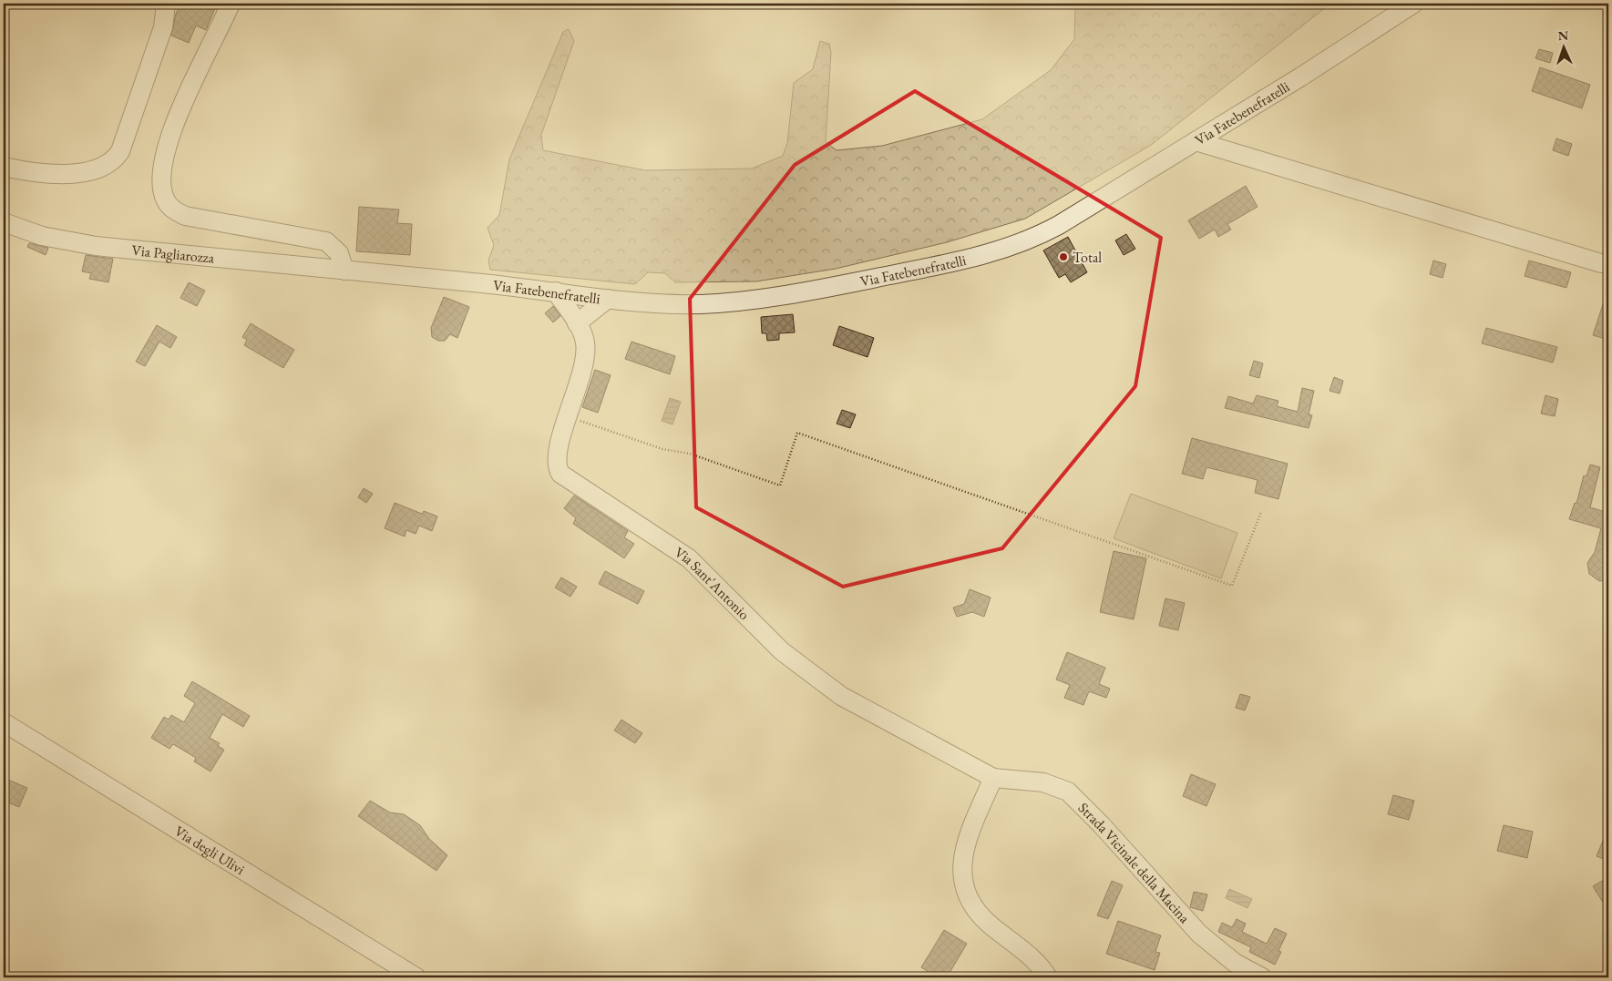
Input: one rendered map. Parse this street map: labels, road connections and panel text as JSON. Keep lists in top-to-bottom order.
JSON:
{
  "streets": {
    "street": [
      "Via Fatebenefratelli",
      "Via Pagliarozza",
      "Via Sant'Antonio",
      "Via degli Ulivi",
      "Strada Vicinale della Macina"
    ]
  },
  "crossings": [
    ["Via Fatebenefratelli", "Via Pagliarozza"],
    ["Via Fatebenefratelli", "Via Sant'Antonio"],
    ["Via Sant'Antonio", "Strada Vicinale della Macina"]
  ],
  "places": ["Total"],
  "north": "top"
}
